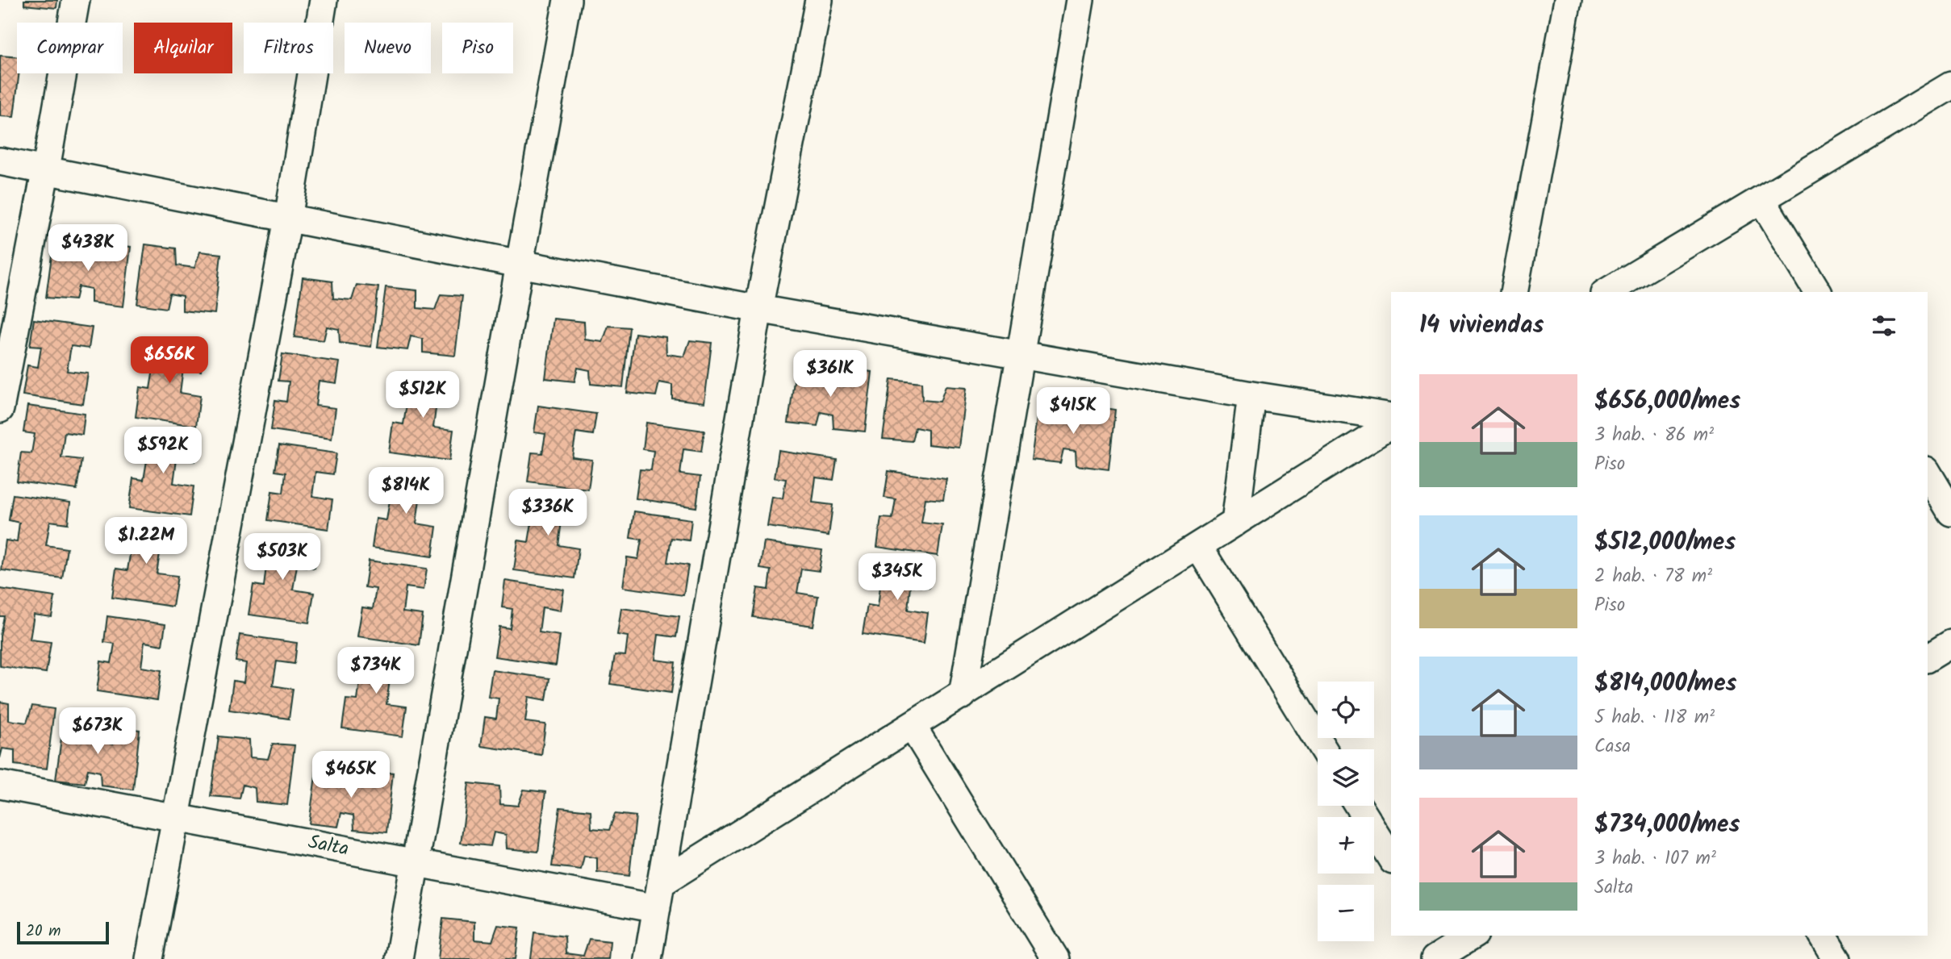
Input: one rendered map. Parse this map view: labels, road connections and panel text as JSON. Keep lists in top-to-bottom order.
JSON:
{
  "streets": {
    "street": ["Salta"]
  },
  "scale_bar": "20 m",
  "page": {
    "chip": [
      "Comprar",
      "Alquilar",
      "Filtros",
      "Nuevo",
      "Piso"
    ],
    "price": [
      "$438K",
      "$656K",
      "$361K",
      "$512K",
      "$415K",
      "$592K",
      "$814K",
      "$336K",
      "$1.22M",
      "$503K",
      "$345K",
      "$734K",
      "$673K",
      "$465K"
    ],
    "heading": "14 viviendas",
    "list": [
      {
        "name": "$656,000/mes",
        "note": "3 hab. · 86 m² · Piso"
      },
      {
        "name": "$512,000/mes",
        "note": "2 hab. · 78 m² · Piso"
      },
      {
        "name": "$814,000/mes",
        "note": "5 hab. · 118 m² · Casa"
      },
      {
        "name": "$734,000/mes",
        "note": "3 hab. · 107 m² · Salta"
      }
    ],
    "map_buttons": ["+", "−"],
    "scale": "20 m"
  }
}
